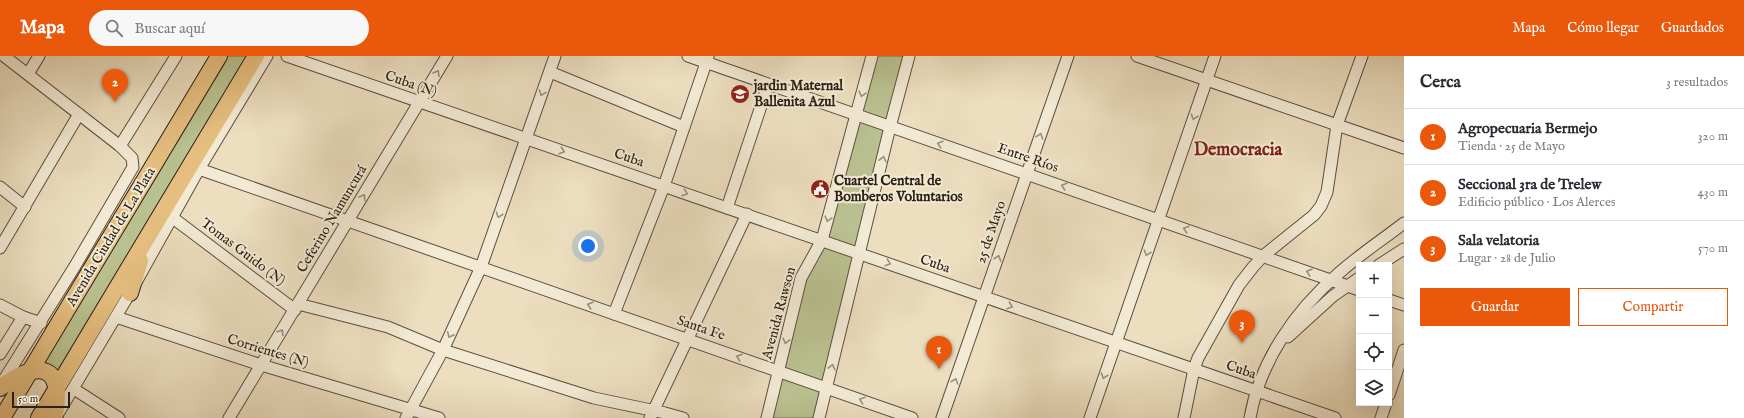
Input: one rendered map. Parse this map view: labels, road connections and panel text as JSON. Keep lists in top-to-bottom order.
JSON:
{
  "streets": {
    "highway": ["Avenida Ciudad de La Plata"],
    "street": [
      "Cuba (N)",
      "Cuba",
      "Entre Ríos",
      "Ceferino Namuncurá",
      "25 de Mayo",
      "Tomas Guido (N)",
      "Avenida Rawson",
      "Santa Fe",
      "Corrientes (N)"
    ]
  },
  "crossings": [
    ["Cuba (N)", "Cuba"],
    ["Cuba (N)", "Ceferino Namuncurá"],
    ["Cuba", "25 de Mayo"],
    ["Cuba", "Avenida Rawson"],
    ["Entre Ríos", "25 de Mayo"],
    ["Entre Ríos", "Avenida Rawson"],
    ["Ceferino Namuncurá", "Tomas Guido (N)"],
    ["Ceferino Namuncurá", "Santa Fe"],
    ["Ceferino Namuncurá", "Corrientes (N)"],
    ["Avenida Rawson", "Santa Fe"]
  ],
  "one_way": [
    "Cuba",
    "Entre Ríos",
    "Ceferino Namuncurá",
    "25 de Mayo",
    "Santa Fe"
  ],
  "districts": ["Democracia"],
  "places": {
    "school or university": ["jardin Maternal Ballenita Azul"],
    "public building": ["Cuartel Central de Bomberos Voluntarios"]
  },
  "scale_bar": "50 m",
  "page": {
    "header": "Mapa",
    "search": "Buscar aquí",
    "nav": ["Mapa", "Cómo llegar", "Guardados"],
    "heading": ["Cerca", "3 resultados"],
    "pins": ["2", "3", "1"],
    "list": [
      {
        "mark": "1",
        "name": "Agropecuaria Bermejo",
        "note": "Tienda · 25 de Mayo",
        "value": "320 m"
      },
      {
        "mark": "2",
        "name": "Seccional 3ra de Trelew",
        "note": "Edificio público · Los Alerces",
        "value": "430 m"
      },
      {
        "mark": "3",
        "name": "Sala velatoria",
        "note": "Lugar · 28 de Julio",
        "value": "570 m"
      }
    ],
    "map_buttons": ["+", "−"],
    "buttons": ["Guardar", "Compartir"],
    "scale": "50 m"
  }
}
